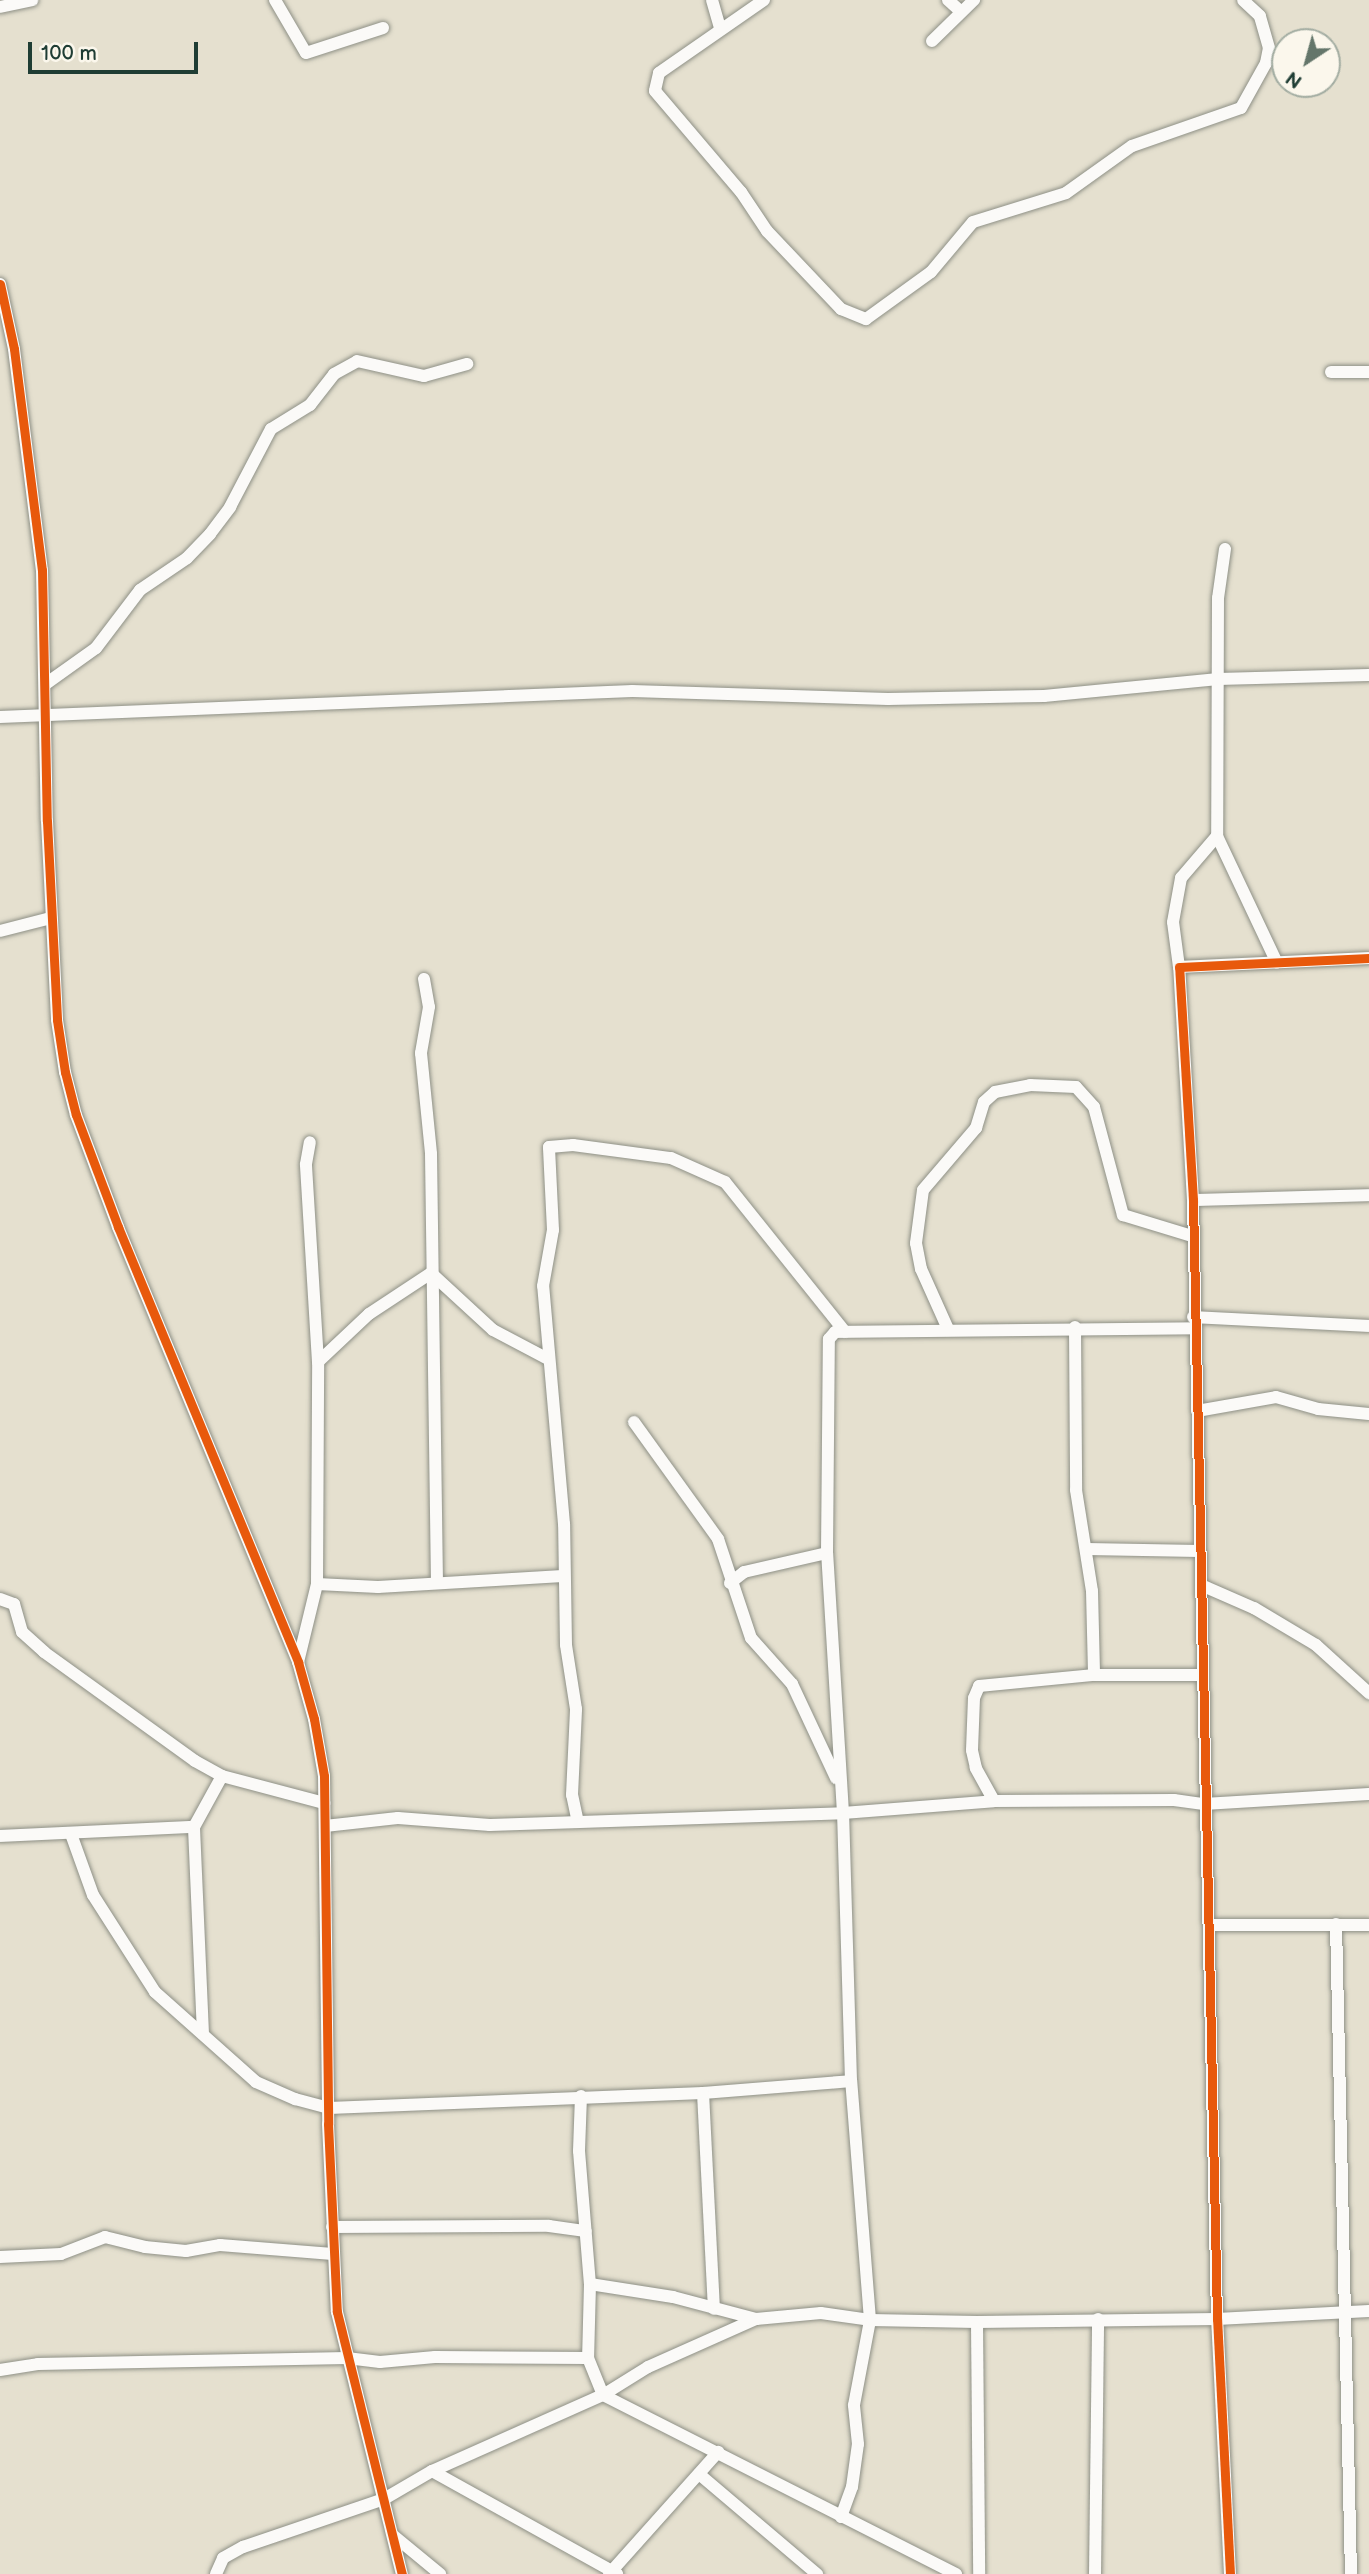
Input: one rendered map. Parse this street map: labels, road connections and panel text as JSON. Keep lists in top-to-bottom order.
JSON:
{
  "scale_bar": "100 m",
  "north": "bottom left"
}
